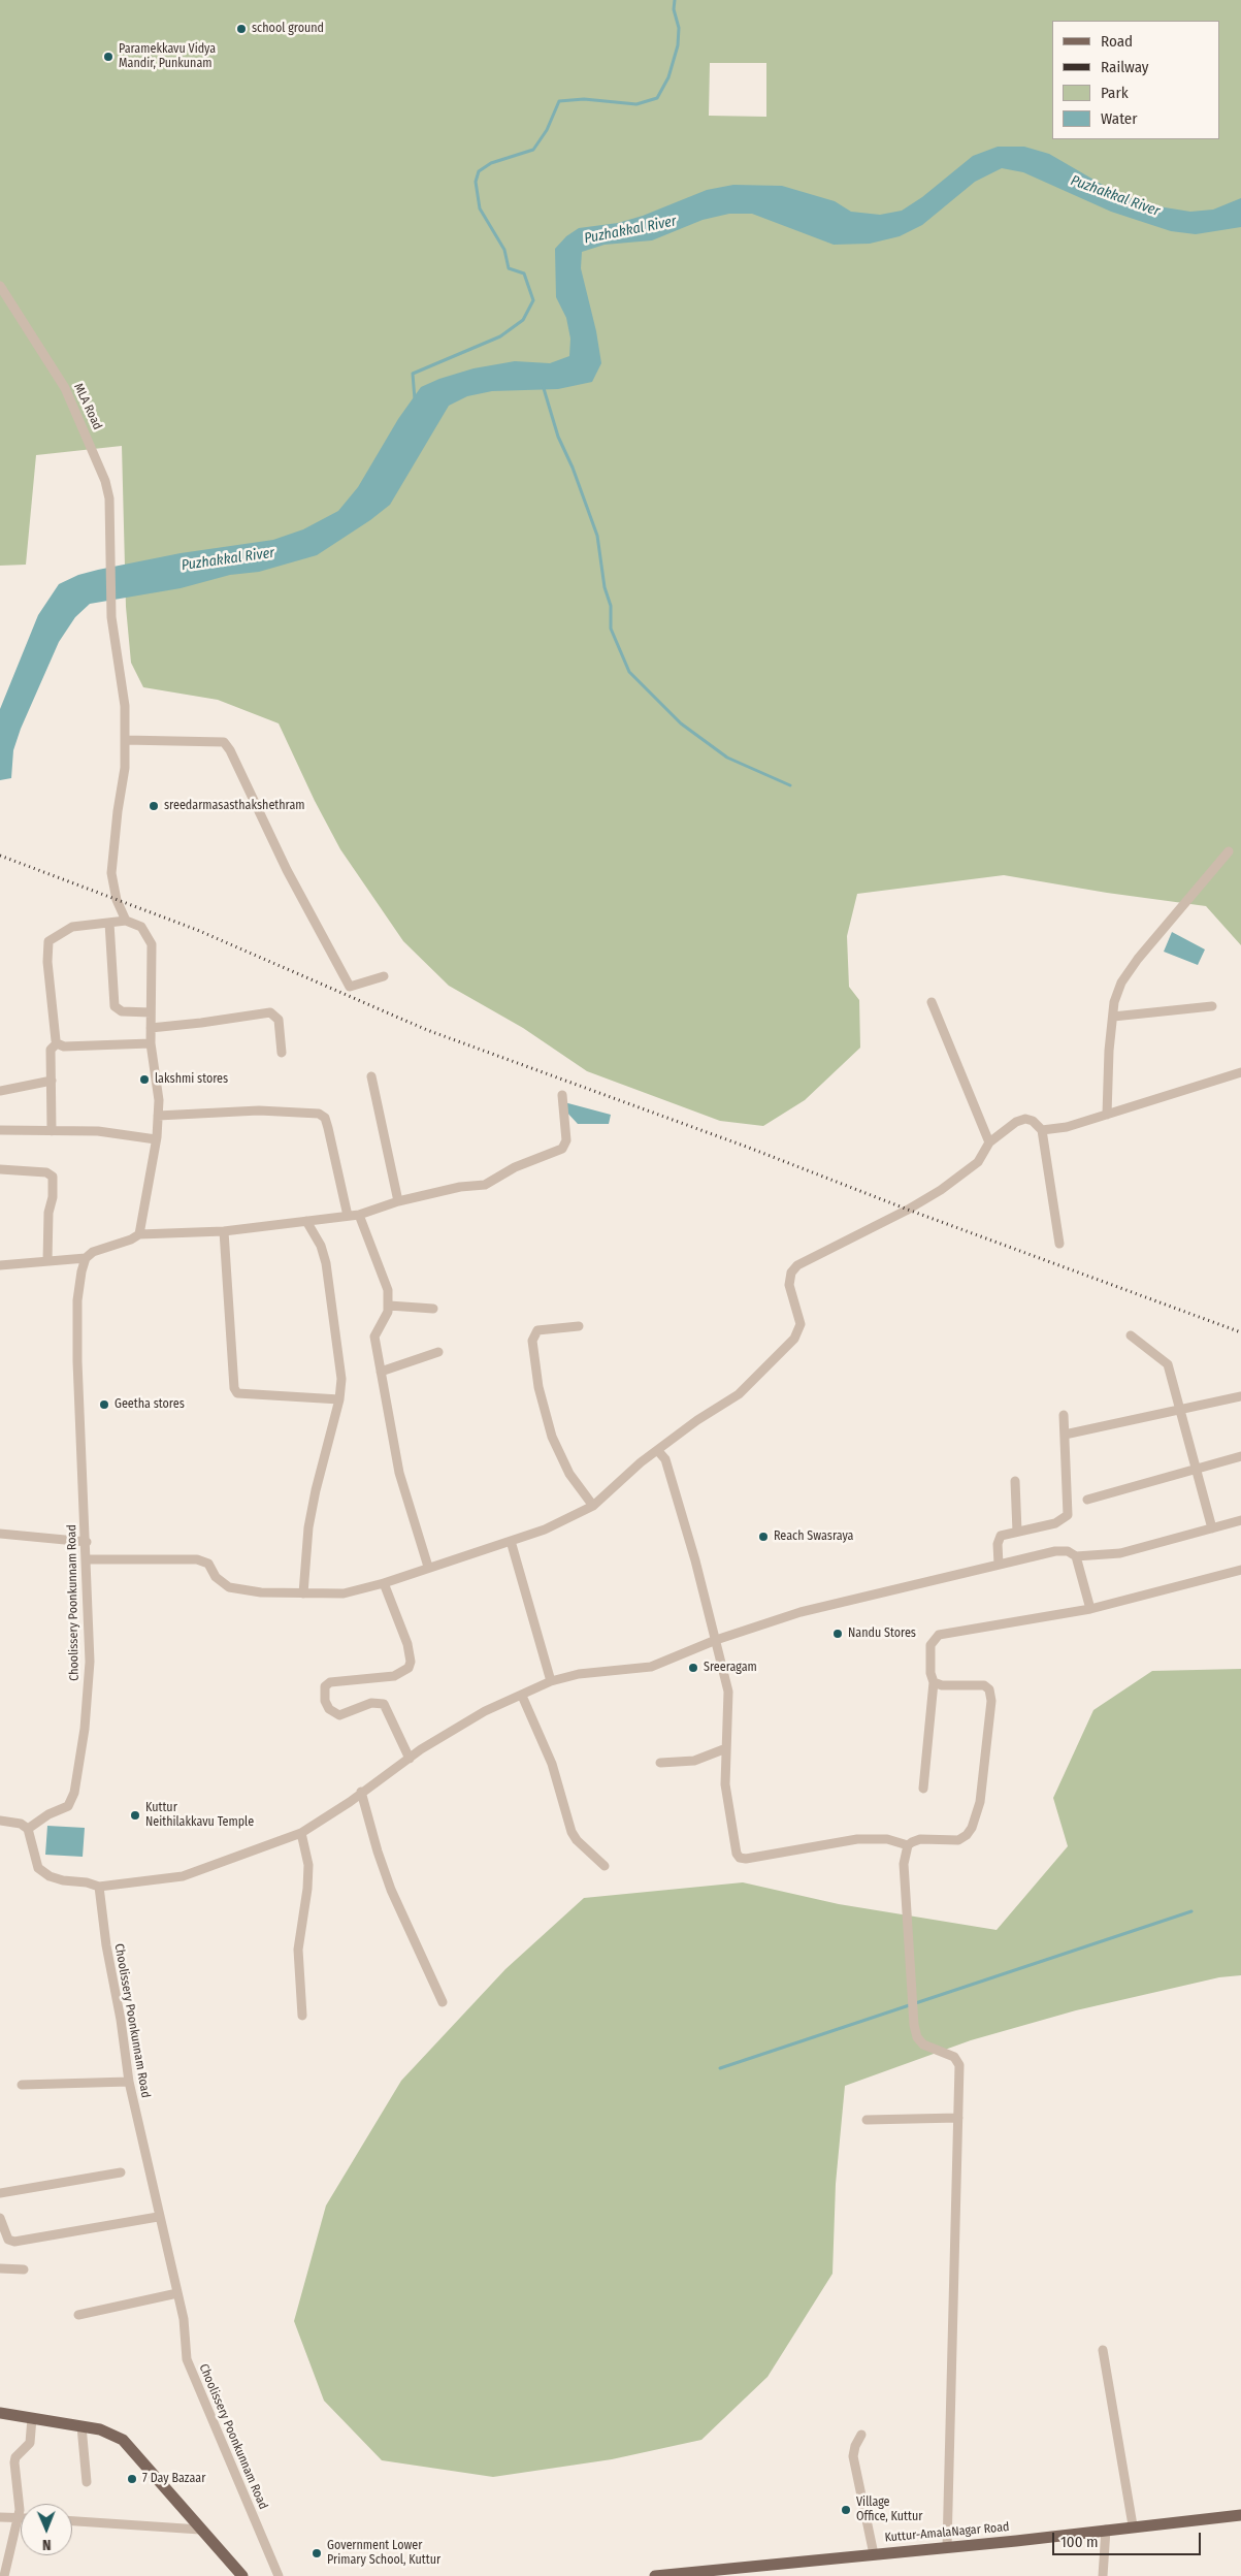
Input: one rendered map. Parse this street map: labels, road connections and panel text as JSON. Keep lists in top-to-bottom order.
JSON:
{
  "streets": {
    "main road": ["Kuttur-AmalaNagar Road"],
    "street": ["MLA Road", "Choolissery Poonkunnam Road"]
  },
  "water": ["Puzhakkal River"],
  "places": [
    "school ground",
    "Paramekkavu Vidya Mandir, Punkunam",
    "sreedarmasasthakshethram",
    "lakshmi stores",
    "Geetha stores",
    "Reach Swasraya",
    "Nandu Stores",
    "Sreeragam",
    "Kuttur Neithilakkavu Temple",
    "7 Day Bazaar",
    "Village Office, Kuttur",
    "Government Lower Primary School, Kuttur"
  ],
  "legend": [
    "Road",
    "Railway",
    "Park",
    "Water"
  ],
  "scale_bar": "100 m",
  "north": "bottom"
}
